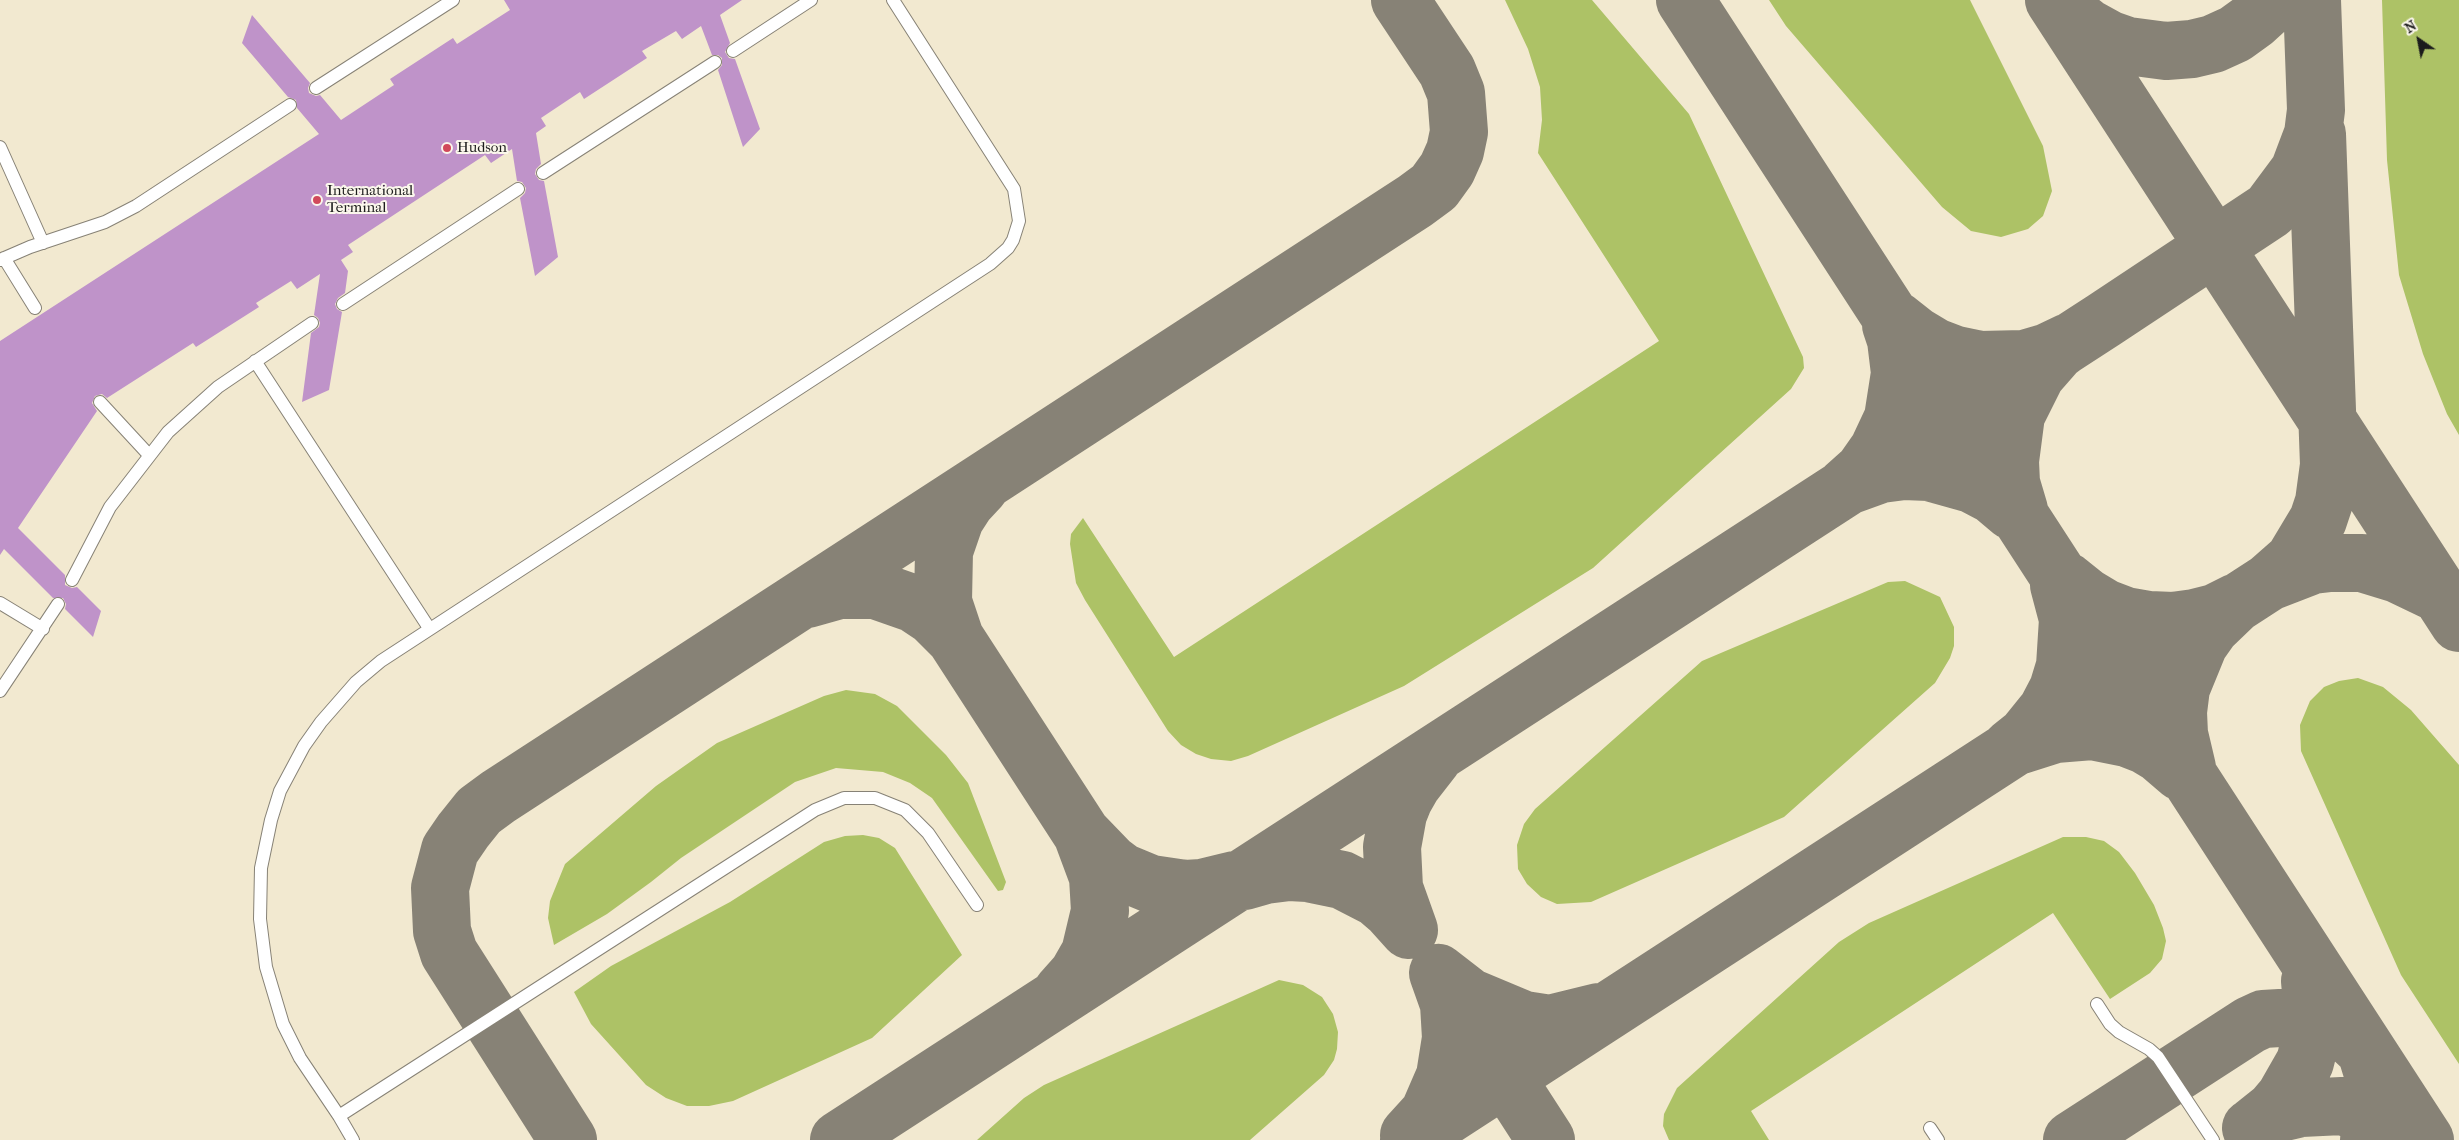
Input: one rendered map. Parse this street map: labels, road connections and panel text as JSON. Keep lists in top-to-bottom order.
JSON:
{
  "places": ["Hudson", "International Terminal"],
  "north": "top left"
}
